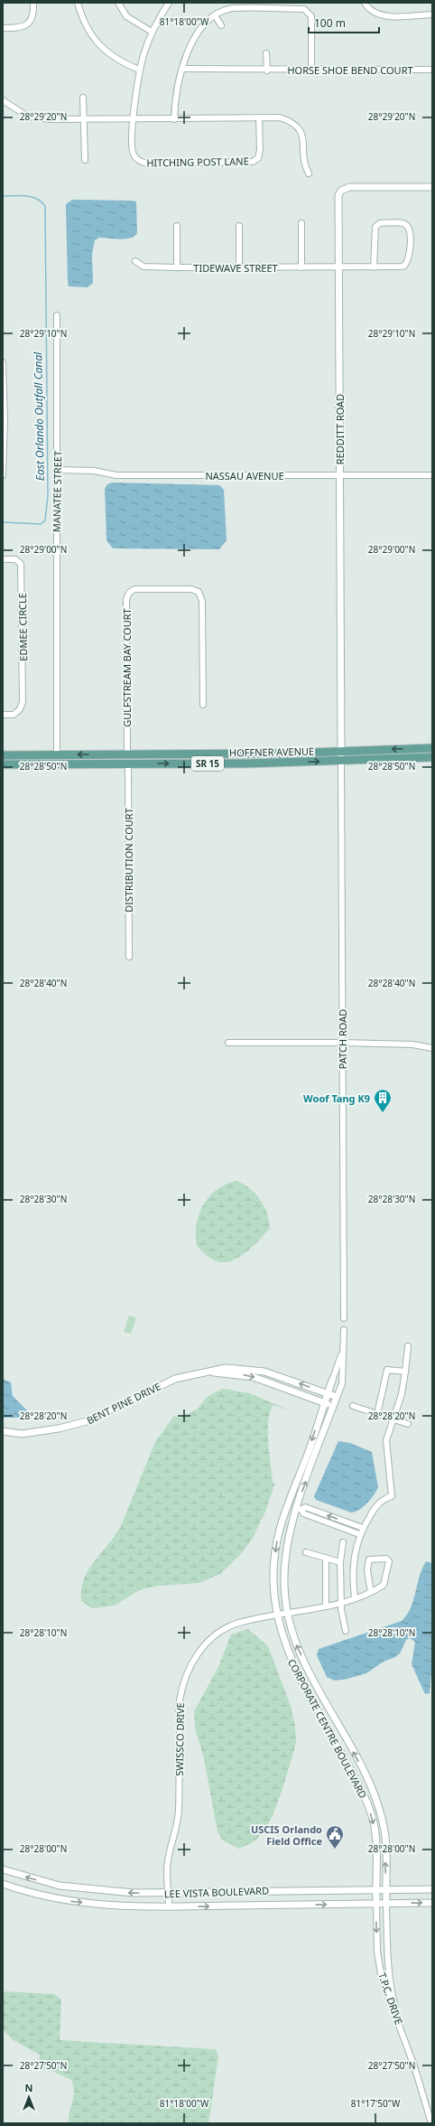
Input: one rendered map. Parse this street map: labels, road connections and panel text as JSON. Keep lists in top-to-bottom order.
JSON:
{
  "streets": {
    "main road": ["HOFFNER AVENUE", "SR 15"],
    "street": [
      "HORSE SHOE BEND COURT",
      "HITCHING POST LANE",
      "TIDEWAVE STREET",
      "REDDITT ROAD",
      "NASSAU AVENUE",
      "MANATEE STREET",
      "EDMEE CIRCLE",
      "GULFSTREAM BAY COURT",
      "DISTRIBUTION COURT",
      "PATCH ROAD",
      "BENT PINE DRIVE",
      "CORPORATE CENTRE BOULEVARD",
      "SWISSCO DRIVE",
      "LEE VISTA BOULEVARD",
      "T.P.C. DRIVE"
    ]
  },
  "crossings": [
    ["TIDEWAVE STREET", "REDDITT ROAD"],
    ["REDDITT ROAD", "NASSAU AVENUE"],
    ["REDDITT ROAD", "HOFFNER AVENUE"],
    ["REDDITT ROAD", "PATCH ROAD"],
    ["NASSAU AVENUE", "MANATEE STREET"],
    ["MANATEE STREET", "HOFFNER AVENUE"],
    ["GULFSTREAM BAY COURT", "HOFFNER AVENUE"],
    ["HOFFNER AVENUE", "DISTRIBUTION COURT"],
    ["HOFFNER AVENUE", "PATCH ROAD"],
    ["BENT PINE DRIVE", "CORPORATE CENTRE BOULEVARD"],
    ["CORPORATE CENTRE BOULEVARD", "SWISSCO DRIVE"],
    ["CORPORATE CENTRE BOULEVARD", "LEE VISTA BOULEVARD"],
    ["CORPORATE CENTRE BOULEVARD", "T.P.C. DRIVE"],
    ["SWISSCO DRIVE", "LEE VISTA BOULEVARD"],
    ["LEE VISTA BOULEVARD", "T.P.C. DRIVE"]
  ],
  "water": ["East Orlando Outfall Canal"],
  "places": {
    "building": ["Woof Tang K9"],
    "public building": ["USCIS Orlando Field Office"]
  },
  "scale_bar": "100 m",
  "north": "top",
  "coordinates": [
    "81°18'00\"W",
    "28°29'20\"N",
    "28°29'10\"N",
    "28°29'00\"N",
    "28°28'50\"N",
    "28°28'40\"N",
    "28°28'30\"N",
    "28°28'20\"N",
    "28°28'10\"N",
    "28°28'00\"N",
    "28°27'50\"N",
    "81°17'50\"W"
  ]
}
